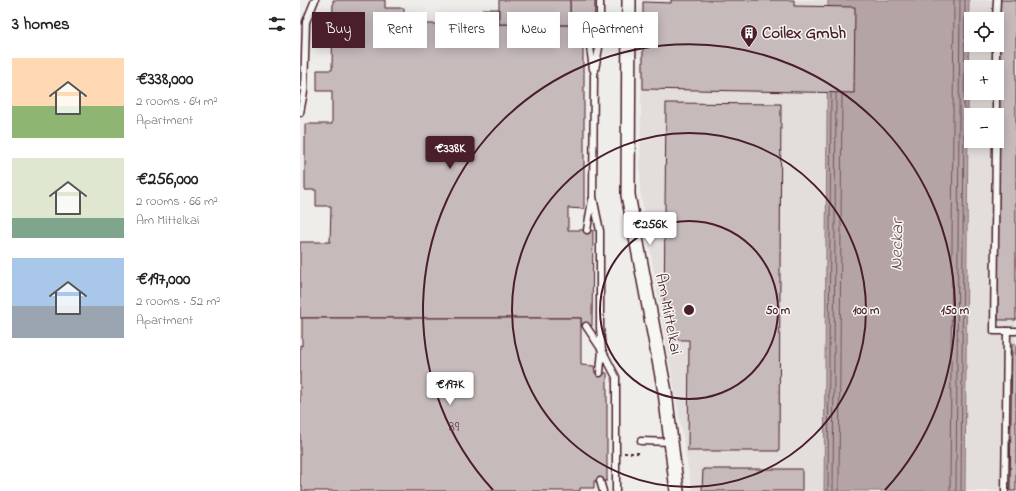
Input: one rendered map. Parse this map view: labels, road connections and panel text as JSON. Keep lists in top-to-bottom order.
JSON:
{
  "streets": {
    "street": ["Am Mittelkai"]
  },
  "water": ["Neckar"],
  "places": {
    "building": ["Coilex Gmbh"]
  },
  "house_numbers": ["39"],
  "page": {
    "heading": "3 homes",
    "map_buttons": ["+", "−"],
    "chip": [
      "Buy",
      "Rent",
      "Filters",
      "New",
      "Apartment"
    ],
    "list": [
      {
        "name": "€338,000",
        "note": "2 rooms · 64 m² · Apartment"
      },
      {
        "name": "€256,000",
        "note": "2 rooms · 66 m² · Am Mittelkai"
      },
      {
        "name": "€197,000",
        "note": "2 rooms · 52 m² · Apartment"
      }
    ],
    "price": ["€338K", "€256K", "€197K"]
  },
  "rings": ["50 m", "100 m", "150 m"]
}
